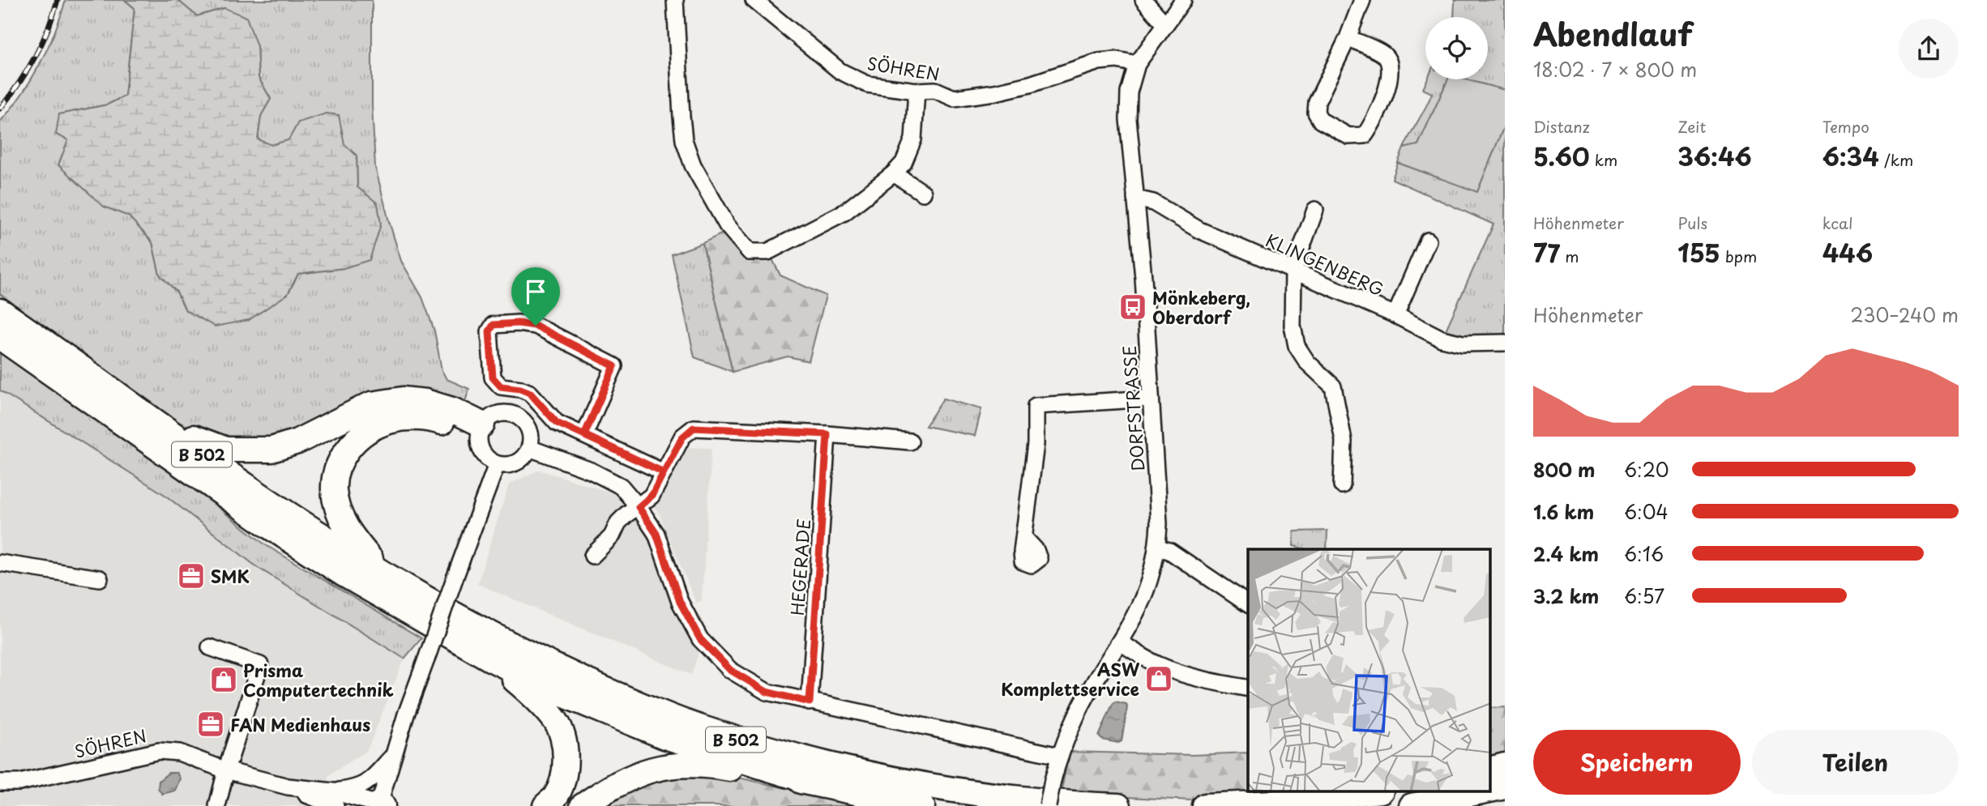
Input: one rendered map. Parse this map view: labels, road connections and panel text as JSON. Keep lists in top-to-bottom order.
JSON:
{
  "streets": {
    "highway": ["B 502"],
    "street": [
      "SÖHREN",
      "KLINGENBERG",
      "DORFSTRASSE",
      "HEGERADE"
    ]
  },
  "crossings": [
    ["SÖHREN", "DORFSTRASSE"],
    ["KLINGENBERG", "DORFSTRASSE"]
  ],
  "places": {
    "bus stop": ["Mönkeberg, Oberdorf"],
    "office": ["SMK", "FAN Medienhaus"],
    "shop": ["ASW Komplettservice", "Prisma Computertechnik"]
  },
  "page": {
    "heading": ["Abendlauf", "18:02 · 7 × 800 m"],
    "stats": [
      ["Distanz", "5.60 km"],
      ["Zeit", "36:46"],
      ["Tempo", "6:34 /km"],
      ["Höhenmeter", "77 m"],
      ["Puls", "155 bpm"],
      ["kcal", "446"]
    ],
    "chart": ["Höhenmeter", "230–240 m"],
    "list": [
      {
        "name": "800 m",
        "note": "6:20"
      },
      {
        "name": "1.6 km",
        "note": "6:04"
      },
      {
        "name": "2.4 km",
        "note": "6:16"
      },
      {
        "name": "3.2 km",
        "note": "6:57"
      }
    ],
    "buttons": ["Speichern", "Teilen"]
  }
}
